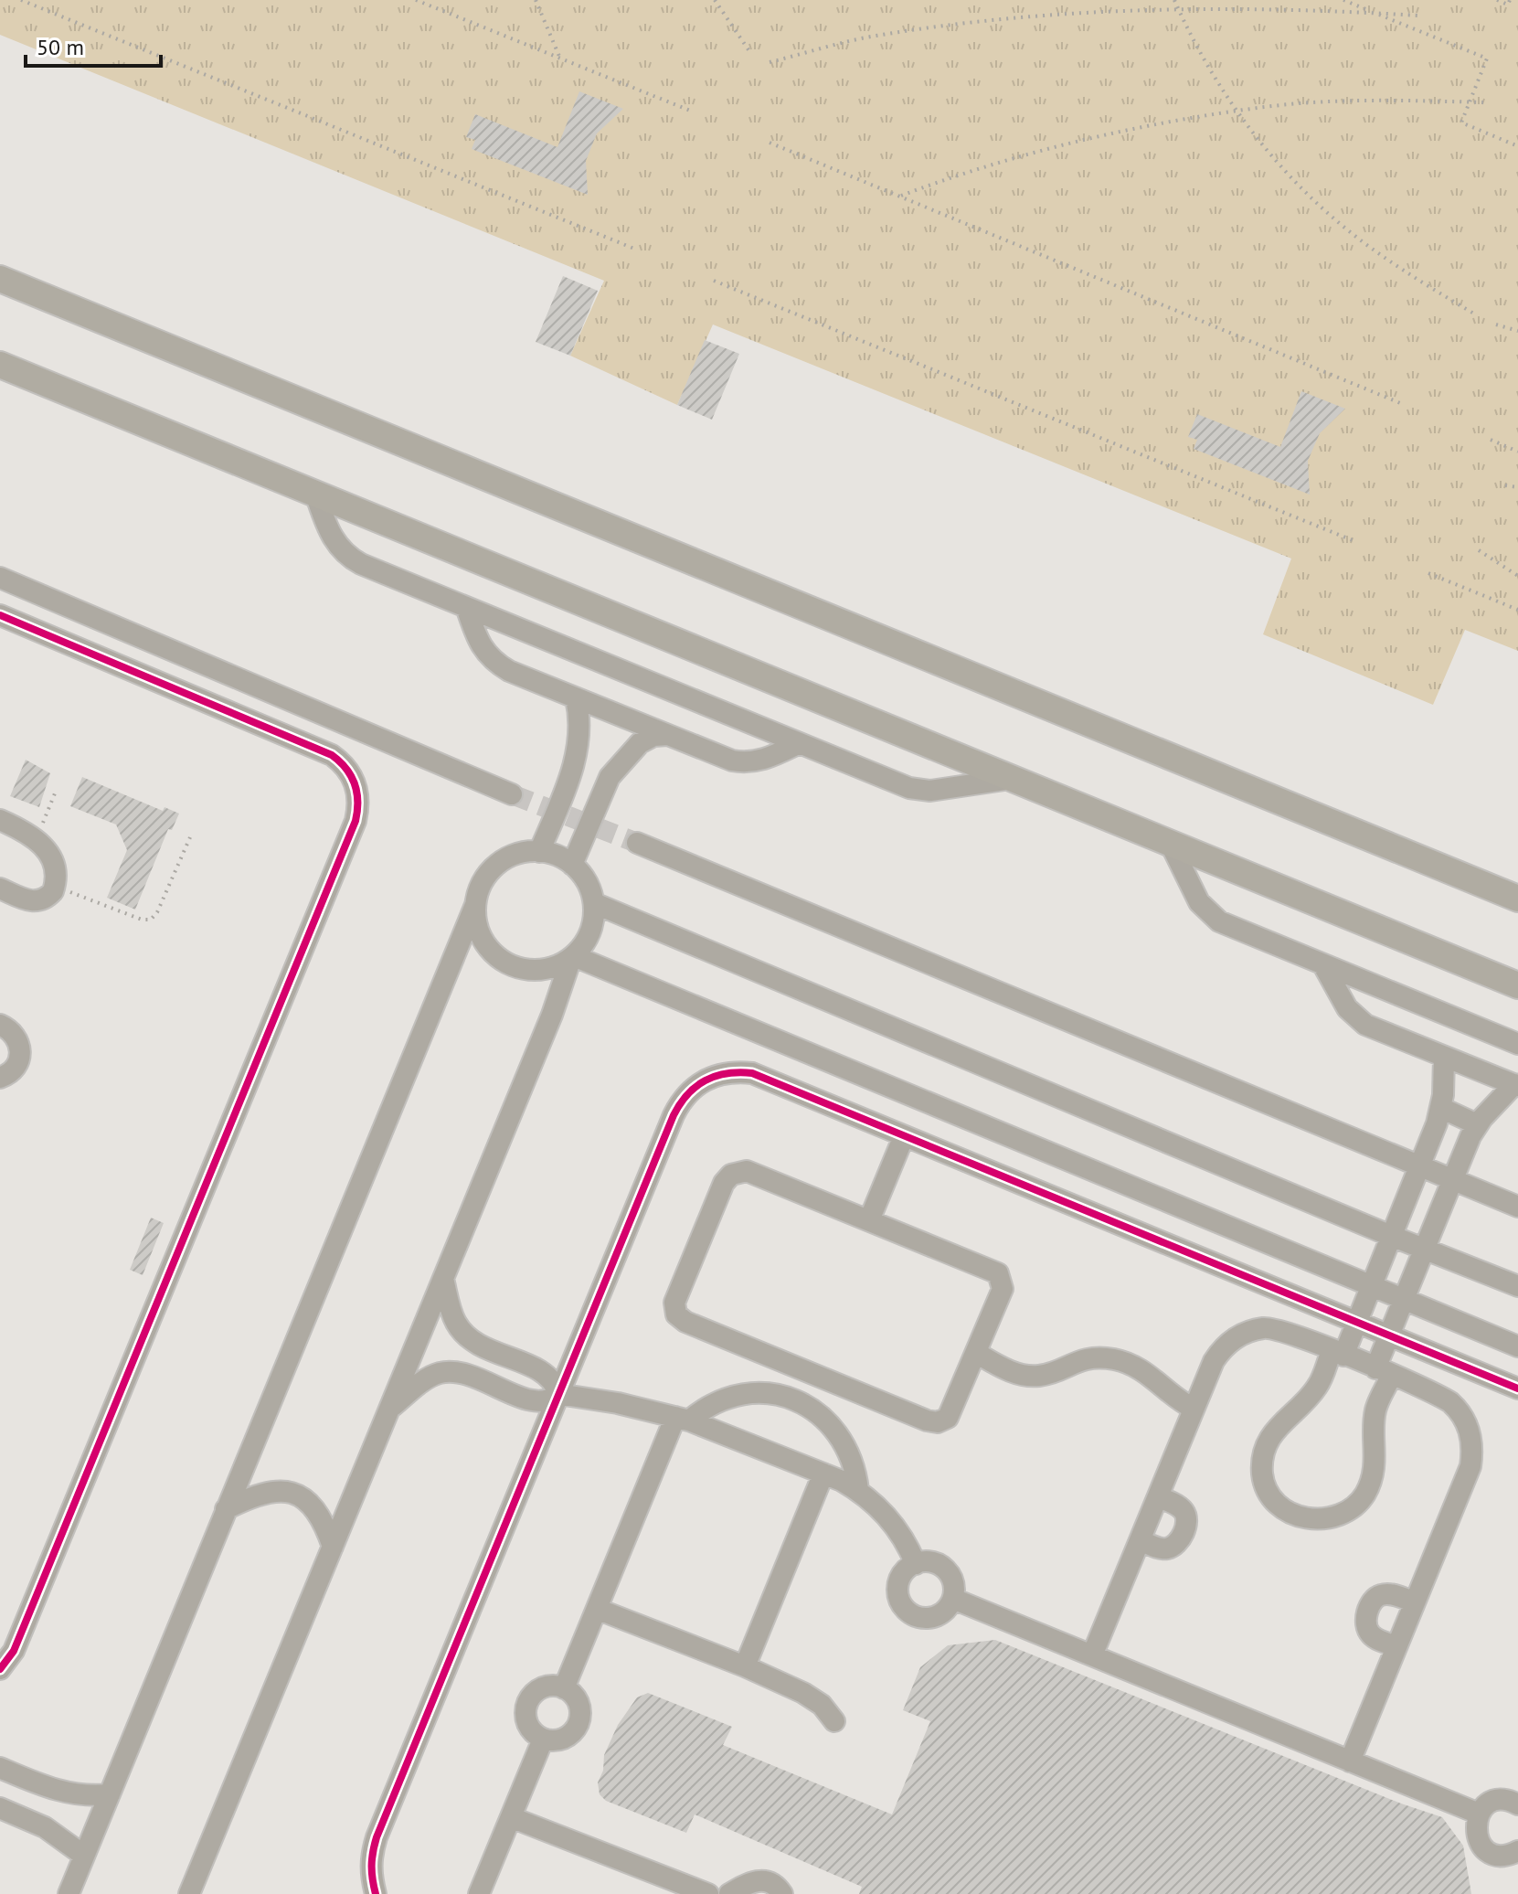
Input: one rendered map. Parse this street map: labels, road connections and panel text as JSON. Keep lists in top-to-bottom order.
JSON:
{
  "scale_bar": "50 m"
}
